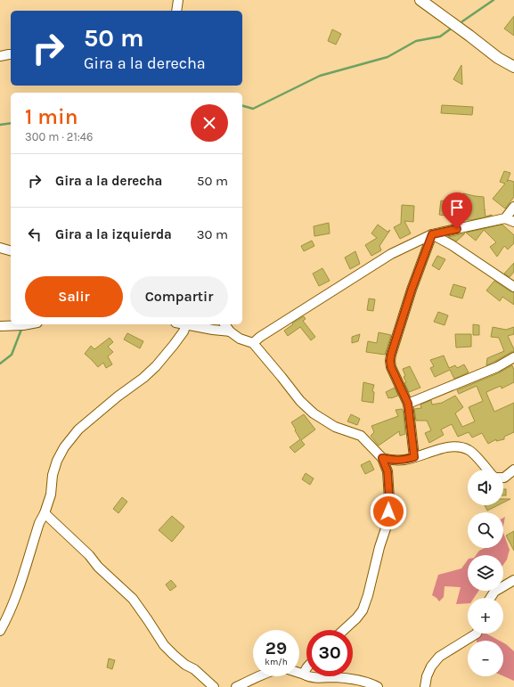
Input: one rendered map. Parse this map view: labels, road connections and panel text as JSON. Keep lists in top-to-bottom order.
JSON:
{
  "page": {
    "turn": ["50 m", "Gira a la derecha"],
    "heading": ["1 min", "300 m · 21:46"],
    "list": [
      {
        "name": "Gira a la derecha",
        "value": "50 m"
      },
      {
        "name": "Gira a la izquierda",
        "value": "30 m"
      }
    ],
    "buttons": ["Salir", "Compartir"],
    "map_buttons": ["+", "−"],
    "speed": "29 km/h",
    "limit": "30"
  }
}
